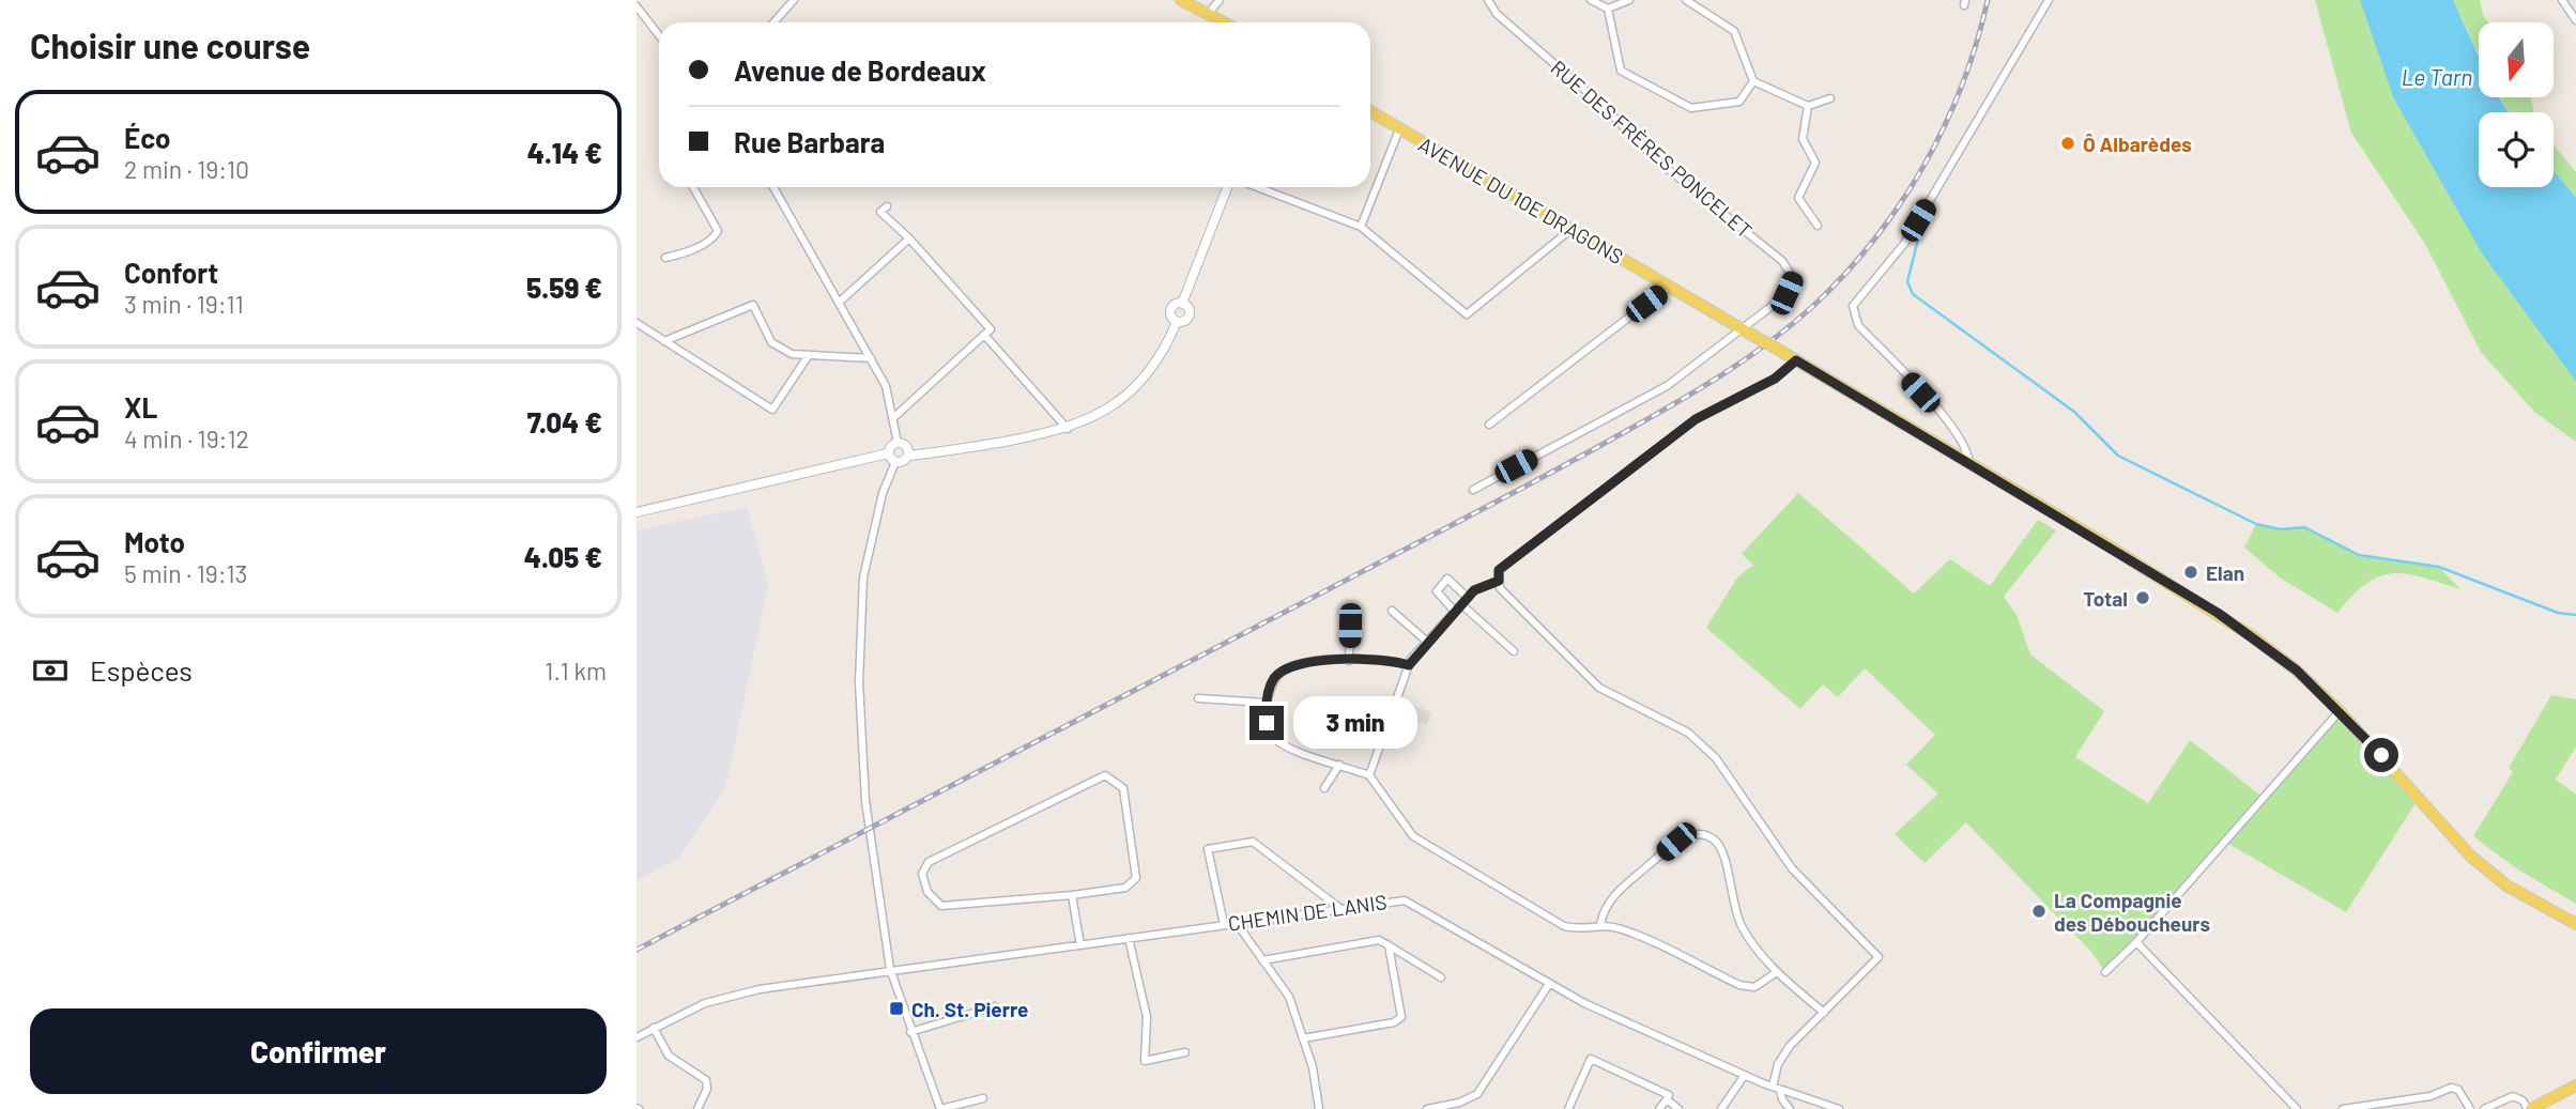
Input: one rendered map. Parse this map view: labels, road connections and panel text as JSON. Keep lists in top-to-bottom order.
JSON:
{
  "streets": {
    "main road": ["AVENUE DU 10E DRAGONS"],
    "street": ["RUE DES FRÈRES PONCELET", "CHEMIN DE LANIS"]
  },
  "crossings": [
    ["RUE DES FRÈRES PONCELET", "AVENUE DU 10E DRAGONS"]
  ],
  "water": ["Le Tarn"],
  "places": {
    "other": [
      "Ô Albarèdes",
      "Elan",
      "Total",
      "La Compagnie des Déboucheurs"
    ],
    "transit": ["Ch. St. Pierre"]
  },
  "north": "bottom",
  "page": {
    "heading": "Choisir une course",
    "banner": ["Avenue de Bordeaux", "Rue Barbara"],
    "list": [
      {
        "name": "Éco",
        "note": "2 min · 19:10",
        "value": "4.14 €"
      },
      {
        "name": "Confort",
        "note": "3 min · 19:11",
        "value": "5.59 €"
      },
      {
        "name": "XL",
        "note": "4 min · 19:12",
        "value": "7.04 €"
      },
      {
        "name": "Moto",
        "note": "5 min · 19:13",
        "value": "4.05 €"
      }
    ],
    "pay": ["Espèces", "1.1 km"],
    "bubble": "3 min",
    "buttons": "Confirmer"
  }
}
